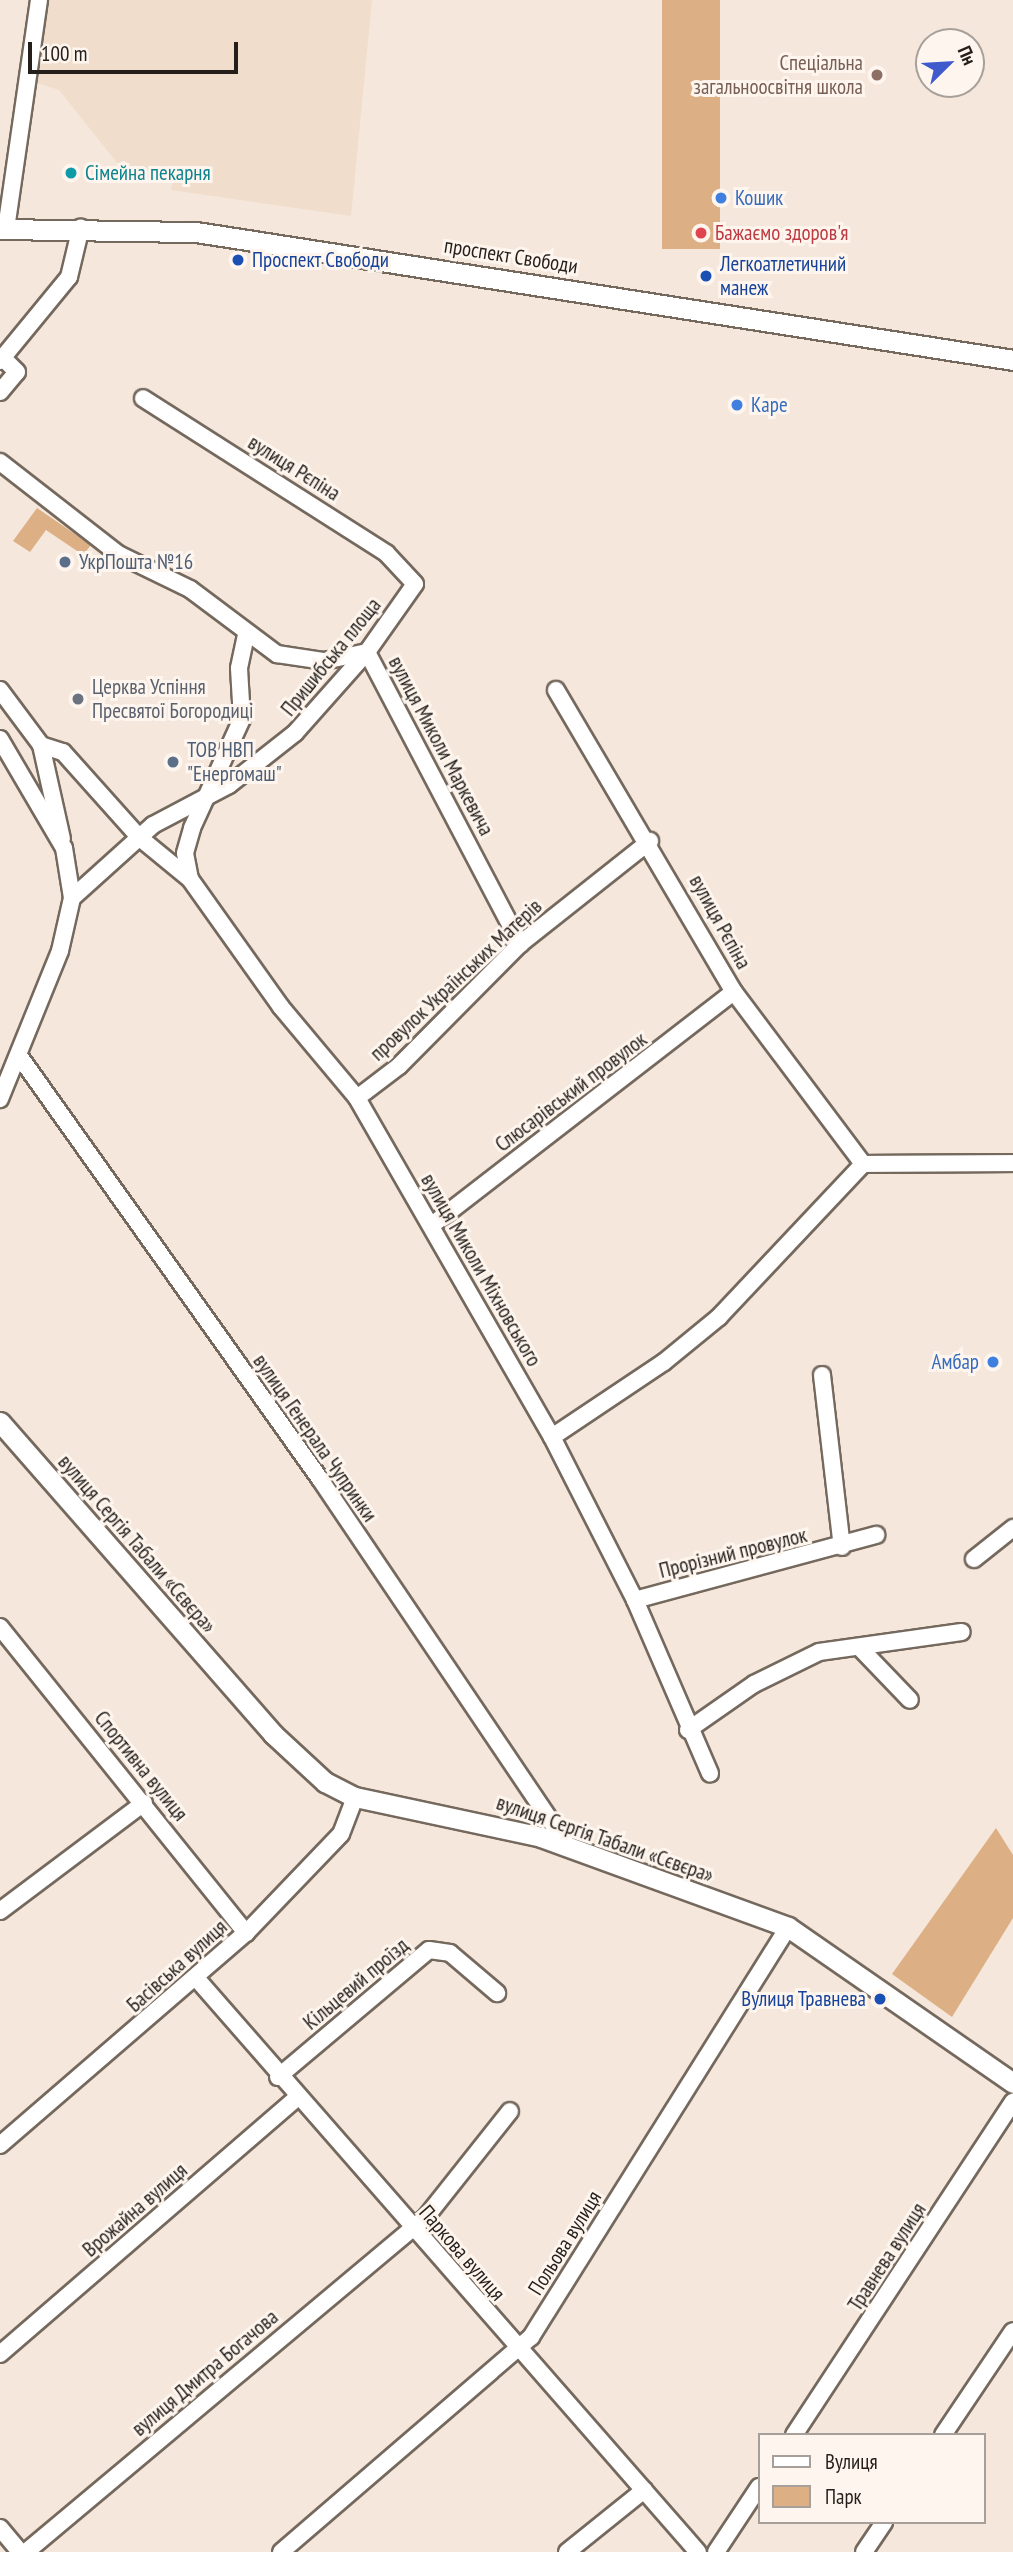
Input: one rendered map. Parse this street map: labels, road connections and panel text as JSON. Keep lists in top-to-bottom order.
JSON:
{
  "streets": {
    "main road": ["проспект Свободи", "вулиця Сергія Табали «Сєвєра»"],
    "street": [
      "вулиця Рєпіна",
      "Пришибська площа",
      "вулиця Миколи Маркевича",
      "провулок Українських Матерів",
      "Слюсарівський провулок",
      "вулиця Миколи Міхновського",
      "вулиця Генерала Чупринки",
      "Прорізний провулок",
      "Спортивна вулиця",
      "Басівська вулиця",
      "Кільцевий проїзд",
      "Врожайна вулиця",
      "Польова вулиця",
      "Паркова вулиця",
      "Травнева вулиця",
      "вулиця Дмитра Богачова"
    ]
  },
  "crossings": [
    ["вулиця Рєпіна", "Пришибська площа"],
    ["вулиця Рєпіна", "провулок Українських Матерів"],
    ["вулиця Рєпіна", "Слюсарівський провулок"],
    ["Пришибська площа", "вулиця Миколи Маркевича"],
    ["Пришибська площа", "вулиця Миколи Міхновського"],
    ["вулиця Миколи Маркевича", "провулок Українських Матерів"],
    ["провулок Українських Матерів", "вулиця Миколи Міхновського"],
    ["Слюсарівський провулок", "вулиця Миколи Міхновського"],
    ["вулиця Миколи Міхновського", "Прорізний провулок"],
    ["вулиця Генерала Чупринки", "вулиця Сергія Табали «Сєвєра»"],
    ["вулиця Сергія Табали «Сєвєра»", "Басівська вулиця"],
    ["вулиця Сергія Табали «Сєвєра»", "Польова вулиця"],
    ["Спортивна вулиця", "Басівська вулиця"],
    ["Басівська вулиця", "Паркова вулиця"],
    ["Кільцевий проїзд", "Паркова вулиця"],
    ["Врожайна вулиця", "Паркова вулиця"],
    ["Польова вулиця", "Паркова вулиця"],
    ["Паркова вулиця", "вулиця Дмитра Богачова"]
  ],
  "places": [
    "Спеціальна загальноосвітня школа",
    "Сімейна пекарня",
    "Кошик",
    "Бажаємо здоров'я",
    "Проспект Свободи",
    "Легкоатлетичний манеж",
    "Каре",
    "УкрПошта №16",
    "Церква Успіння Пресвятої Богородиці",
    "ТОВ НВП \"Енергомаш\"",
    "Амбар",
    "Вулиця Травнева"
  ],
  "legend": ["Вулиця", "Парк"],
  "scale_bar": "100 m",
  "north": "top right"
}
